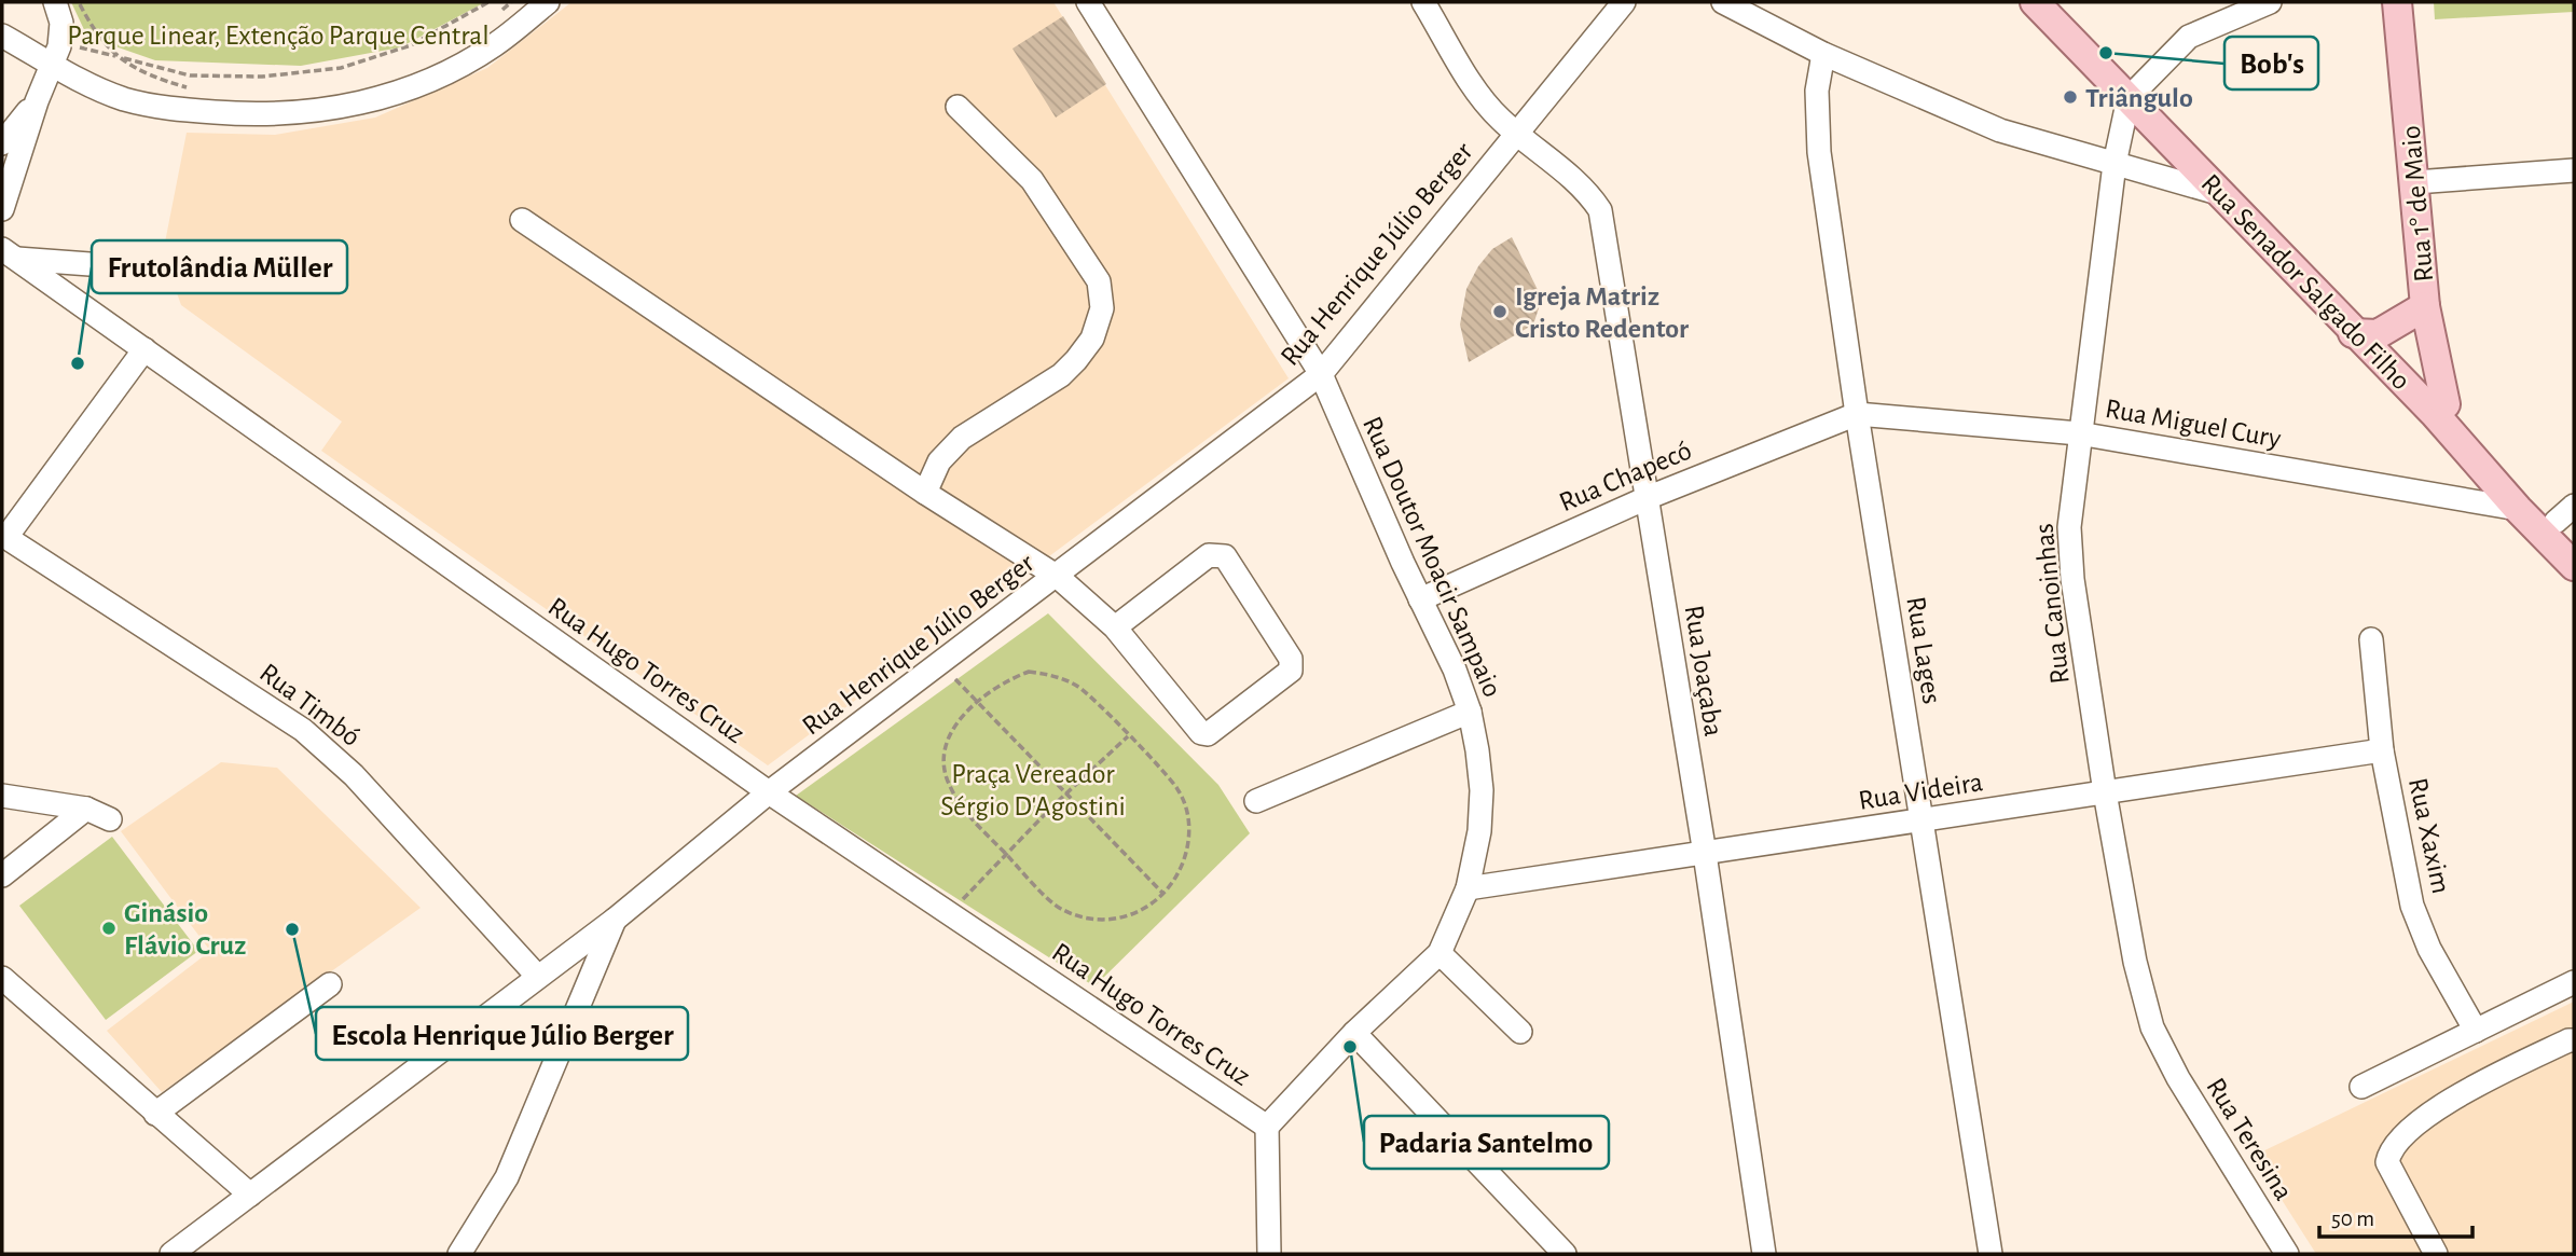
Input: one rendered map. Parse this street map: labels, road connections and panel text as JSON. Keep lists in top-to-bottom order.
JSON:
{
  "streets": {
    "main road": ["Rua 1° de Maio", "Rua Senador Salgado Filho"],
    "street": [
      "Rua Henrique Júlio Berger",
      "Rua Miguel Cury",
      "Rua Chapecó",
      "Rua Doutor Moacir Sampaio",
      "Rua Canoinhas",
      "Rua Lages",
      "Rua Hugo Torres Cruz",
      "Rua Joaçaba",
      "Rua Timbó",
      "Rua Videira",
      "Rua Xaxim",
      "Rua Teresina"
    ]
  },
  "crossings": [
    ["Rua 1° de Maio", "Rua Senador Salgado Filho"],
    ["Rua Henrique Júlio Berger", "Rua Doutor Moacir Sampaio"],
    ["Rua Henrique Júlio Berger", "Rua Hugo Torres Cruz"],
    ["Rua Henrique Júlio Berger", "Rua Joaçaba"],
    ["Rua Henrique Júlio Berger", "Rua Timbó"],
    ["Rua Senador Salgado Filho", "Rua Miguel Cury"],
    ["Rua Senador Salgado Filho", "Rua Canoinhas"],
    ["Rua Miguel Cury", "Rua Chapecó"],
    ["Rua Miguel Cury", "Rua Canoinhas"],
    ["Rua Miguel Cury", "Rua Lages"],
    ["Rua Chapecó", "Rua Doutor Moacir Sampaio"],
    ["Rua Chapecó", "Rua Lages"],
    ["Rua Chapecó", "Rua Joaçaba"],
    ["Rua Doutor Moacir Sampaio", "Rua Hugo Torres Cruz"],
    ["Rua Doutor Moacir Sampaio", "Rua Videira"],
    ["Rua Canoinhas", "Rua Videira"],
    ["Rua Canoinhas", "Rua Teresina"],
    ["Rua Lages", "Rua Videira"],
    ["Rua Joaçaba", "Rua Videira"],
    ["Rua Videira", "Rua Xaxim"]
  ],
  "parks": ["Parque Linear, Extenção Parque Central", "Praça Vereador Sérgio D'Agostini"],
  "places": [
    "Bob's",
    "Triângulo",
    "Igreja Matriz Cristo Redentor",
    "Frutolândia Müller",
    "Ginásio Flávio Cruz",
    "Escola Henrique Júlio Berger",
    "Padaria Santelmo"
  ],
  "scale_bar": "50 m"
}
